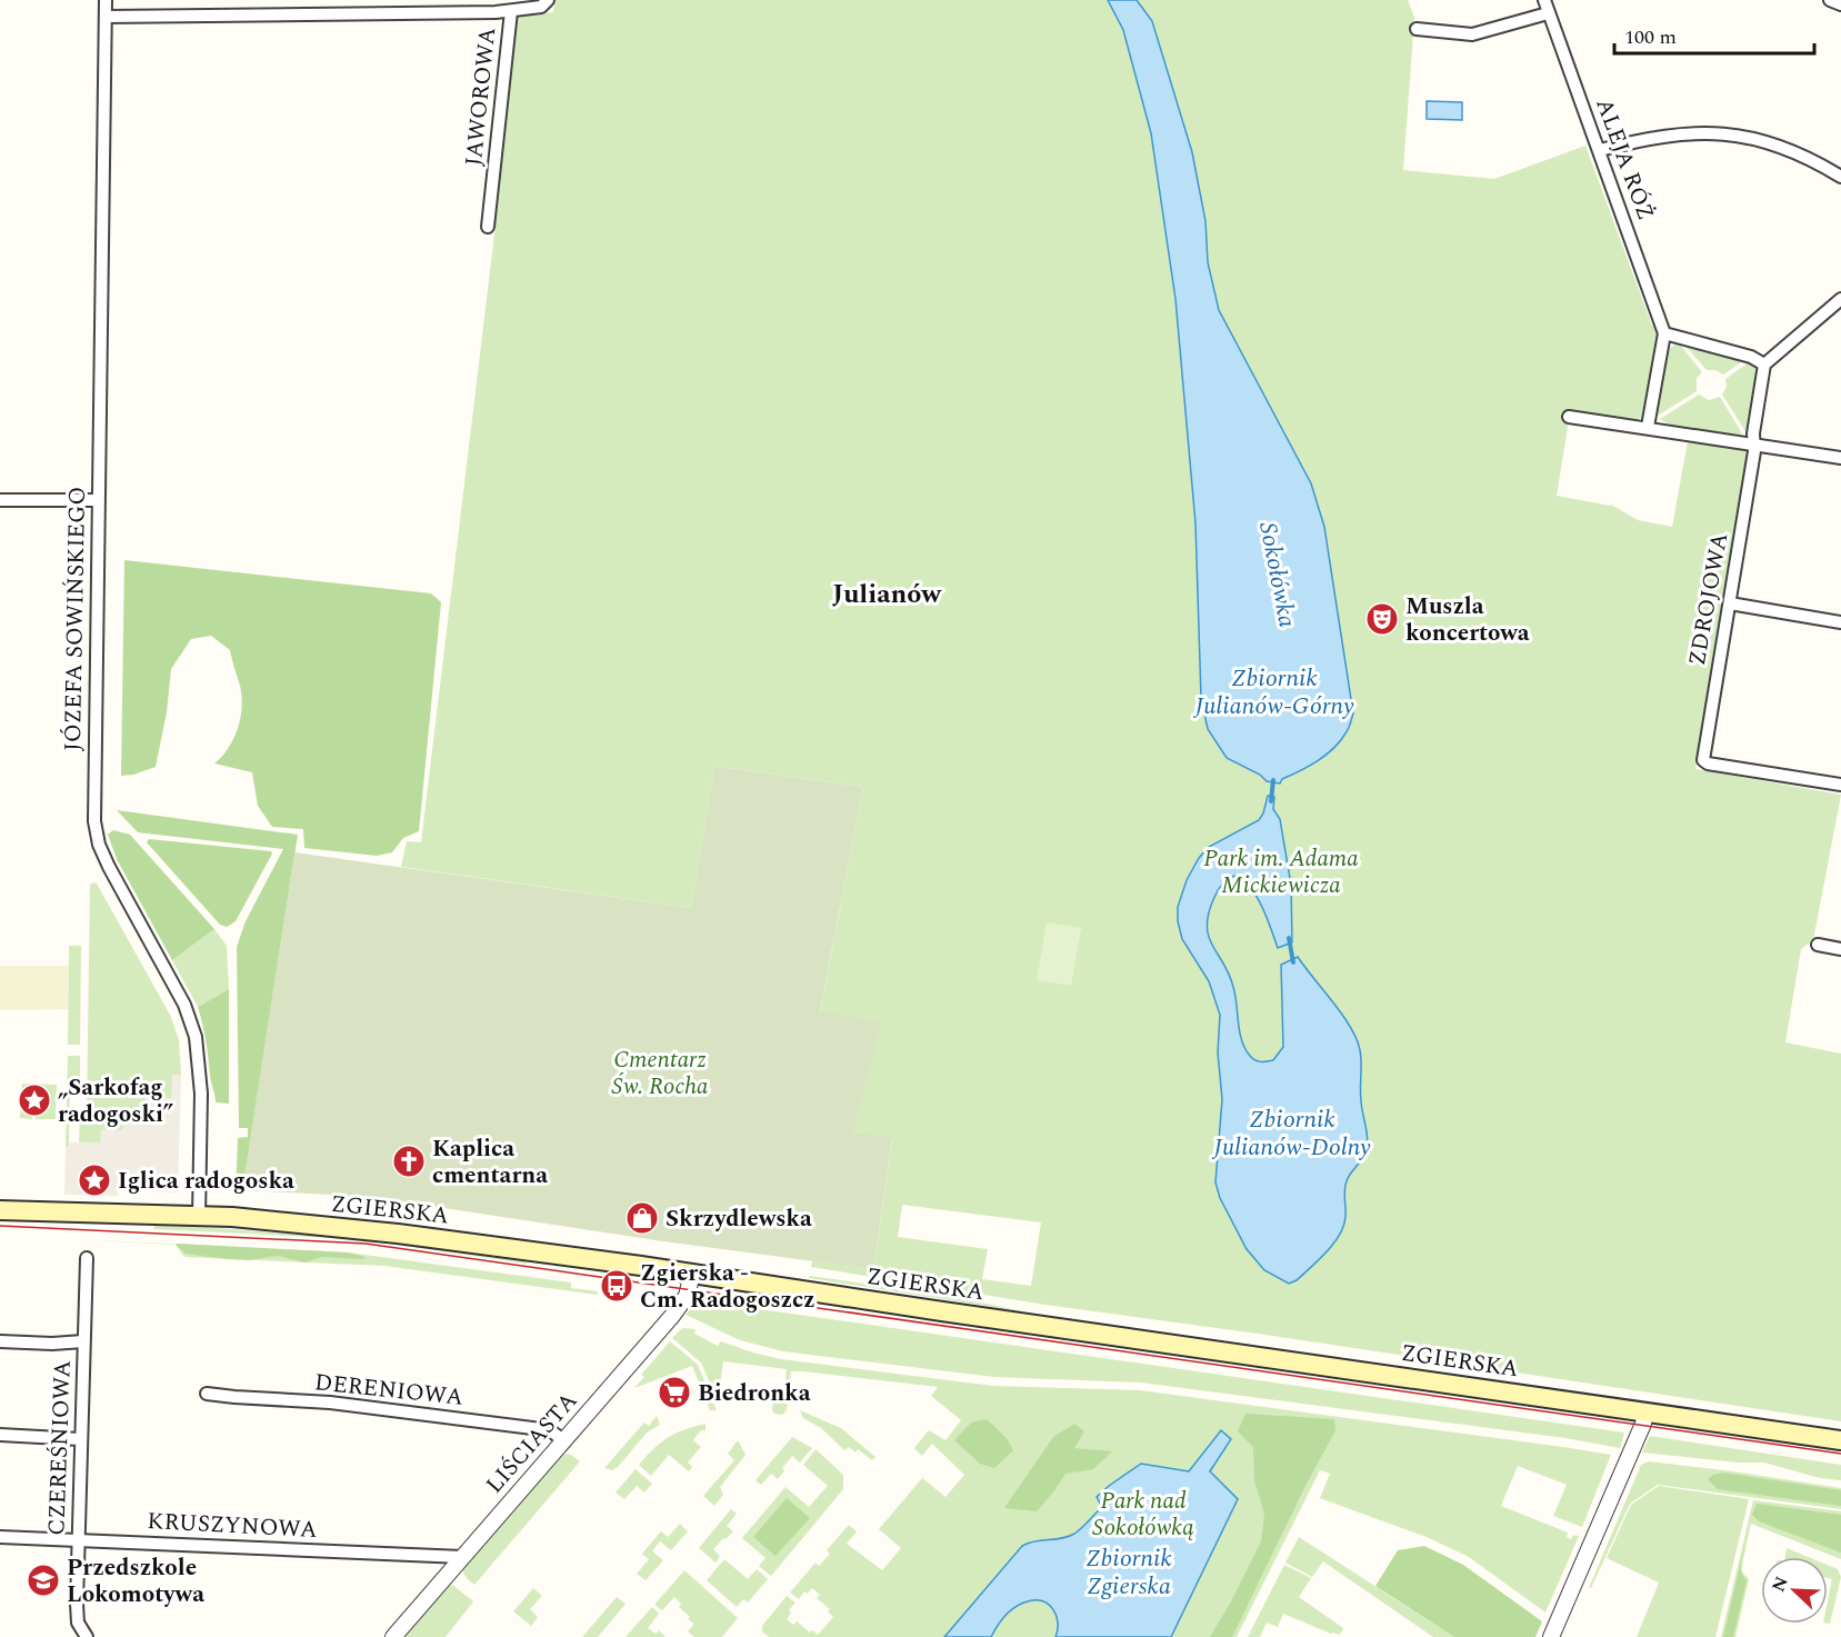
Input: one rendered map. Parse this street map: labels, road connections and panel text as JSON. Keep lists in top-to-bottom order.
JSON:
{
  "streets": {
    "main road": ["ZGIERSKA"],
    "street": [
      "JAWOROWA",
      "ALEJA RÓŻ",
      "ZDROJOWA",
      "JÓZEFA SOWIŃSKIEGO",
      "DERENIOWA",
      "LIŚCIASTA",
      "CZEREŚNIOWA",
      "KRUSZYNOWA"
    ]
  },
  "crossings": [
    ["JÓZEFA SOWIŃSKIEGO", "ZGIERSKA"],
    ["ZGIERSKA", "LIŚCIASTA"],
    ["DERENIOWA", "LIŚCIASTA"],
    ["LIŚCIASTA", "KRUSZYNOWA"],
    ["CZEREŚNIOWA", "KRUSZYNOWA"]
  ],
  "districts": ["Julianów"],
  "water": [
    "Sokołówka",
    "Zbiornik Julianów-Górny",
    "Zbiornik Julianów-Dolny",
    "Zbiornik Zgierska"
  ],
  "parks": ["Park im. Adama Mickiewicza", "Cmentarz Św. Rocha", "Park nad Sokołówką"],
  "places": {
    "theatre": ["Muszla koncertowa"],
    "place": ["„Sarkofag radogoski”", "Iglica radogoska"],
    "church": ["Kaplica cmentarna"],
    "shop": ["Skrzydlewska"],
    "bus stop": ["Zgierska - Cm. Radogoszcz"],
    "supermarket": ["Biedronka"],
    "school or university": ["Przedszkole Lokomotywa"]
  },
  "scale_bar": "100 m",
  "north": "top left"
}
